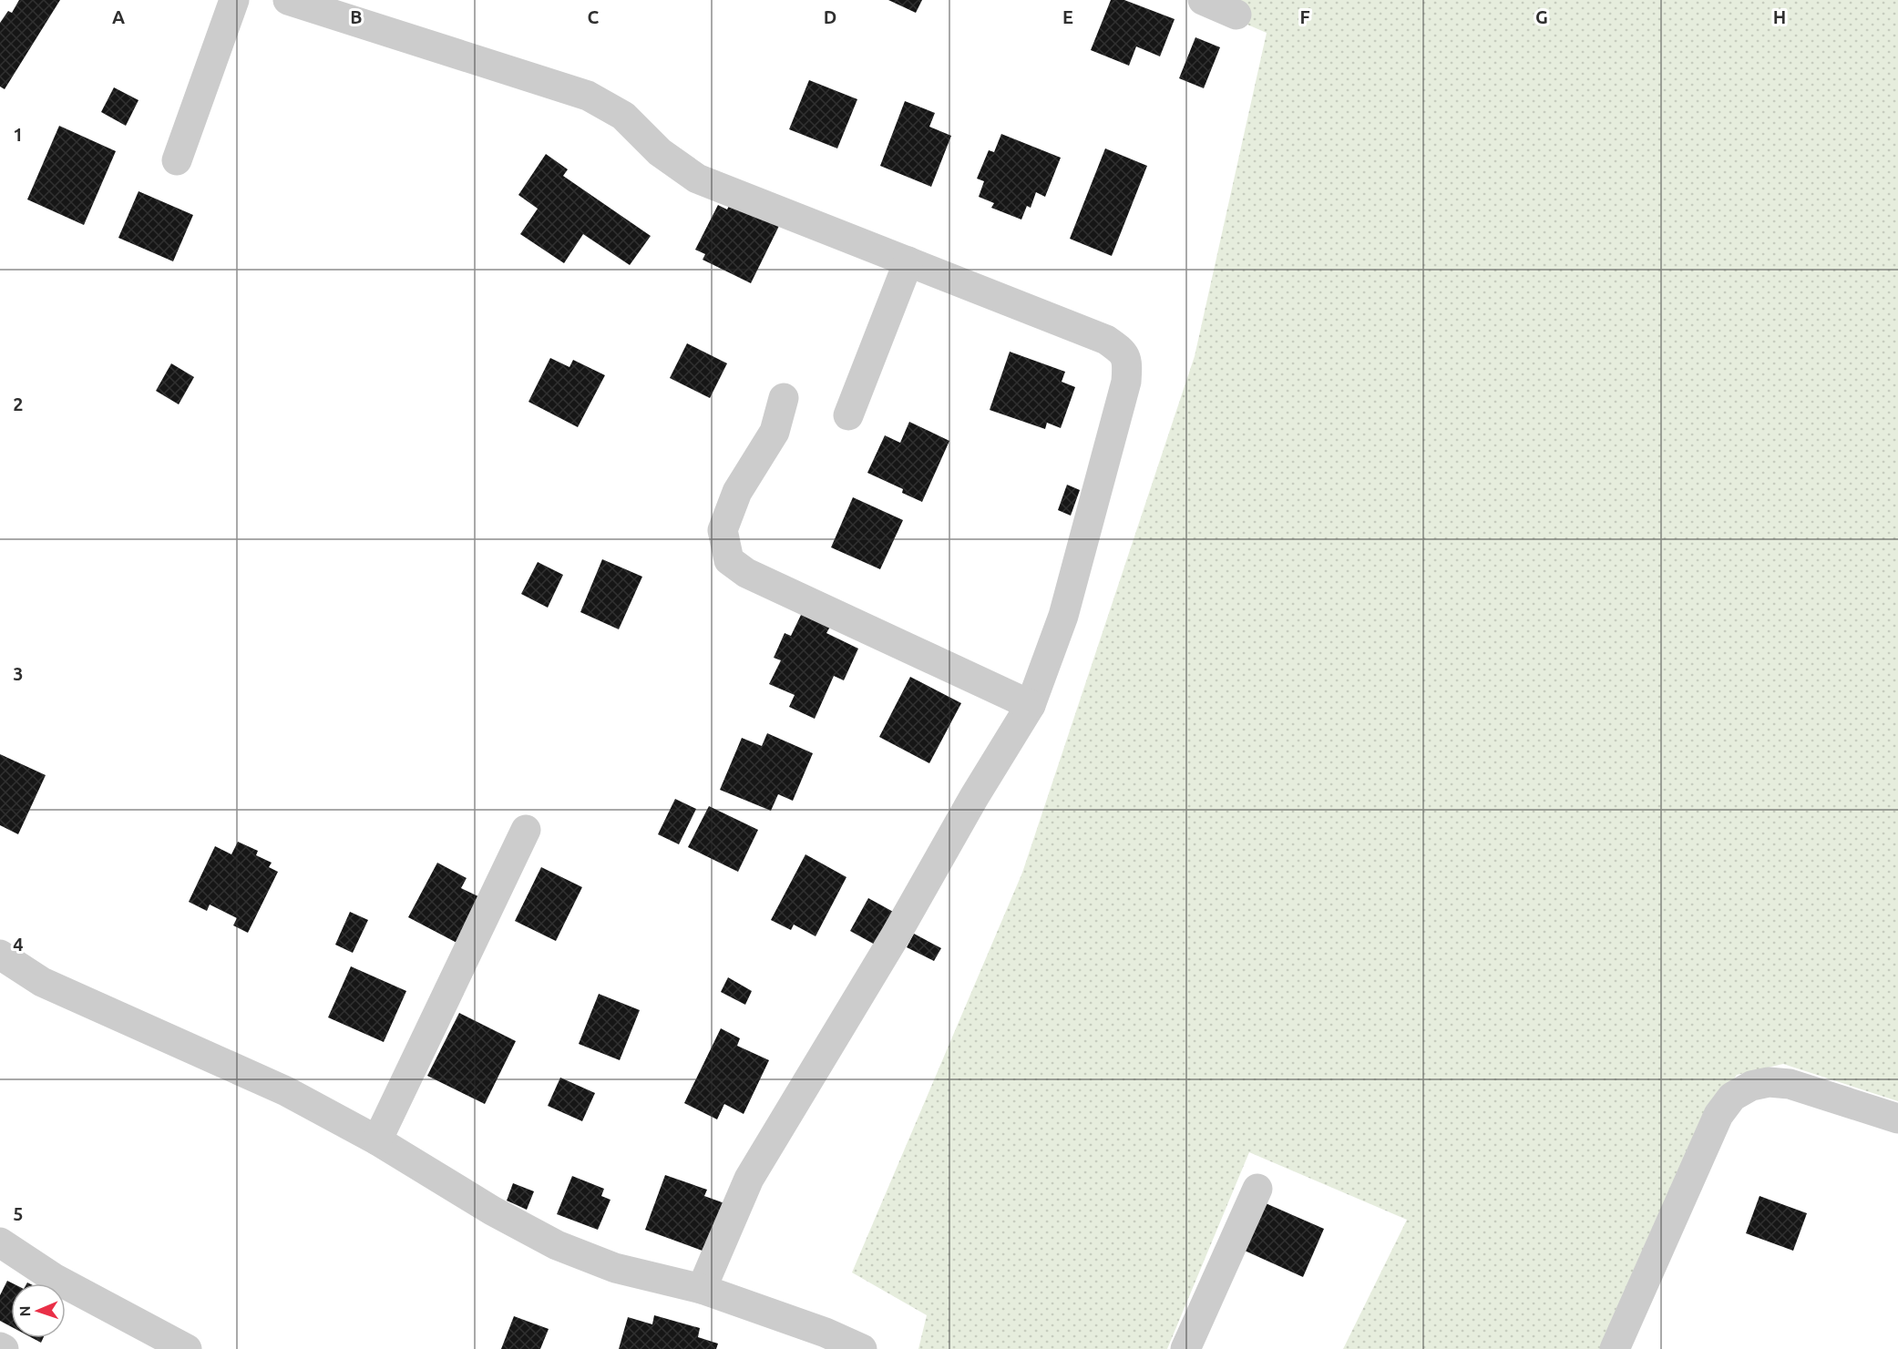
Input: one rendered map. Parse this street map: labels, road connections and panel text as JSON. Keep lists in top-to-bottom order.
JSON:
{
  "north": "left",
  "grid": {
    "columns": [
      "A",
      "B",
      "C",
      "D",
      "E",
      "F",
      "G",
      "H"
    ],
    "rows": [
      "1",
      "2",
      "3",
      "4",
      "5"
    ]
  }
}
